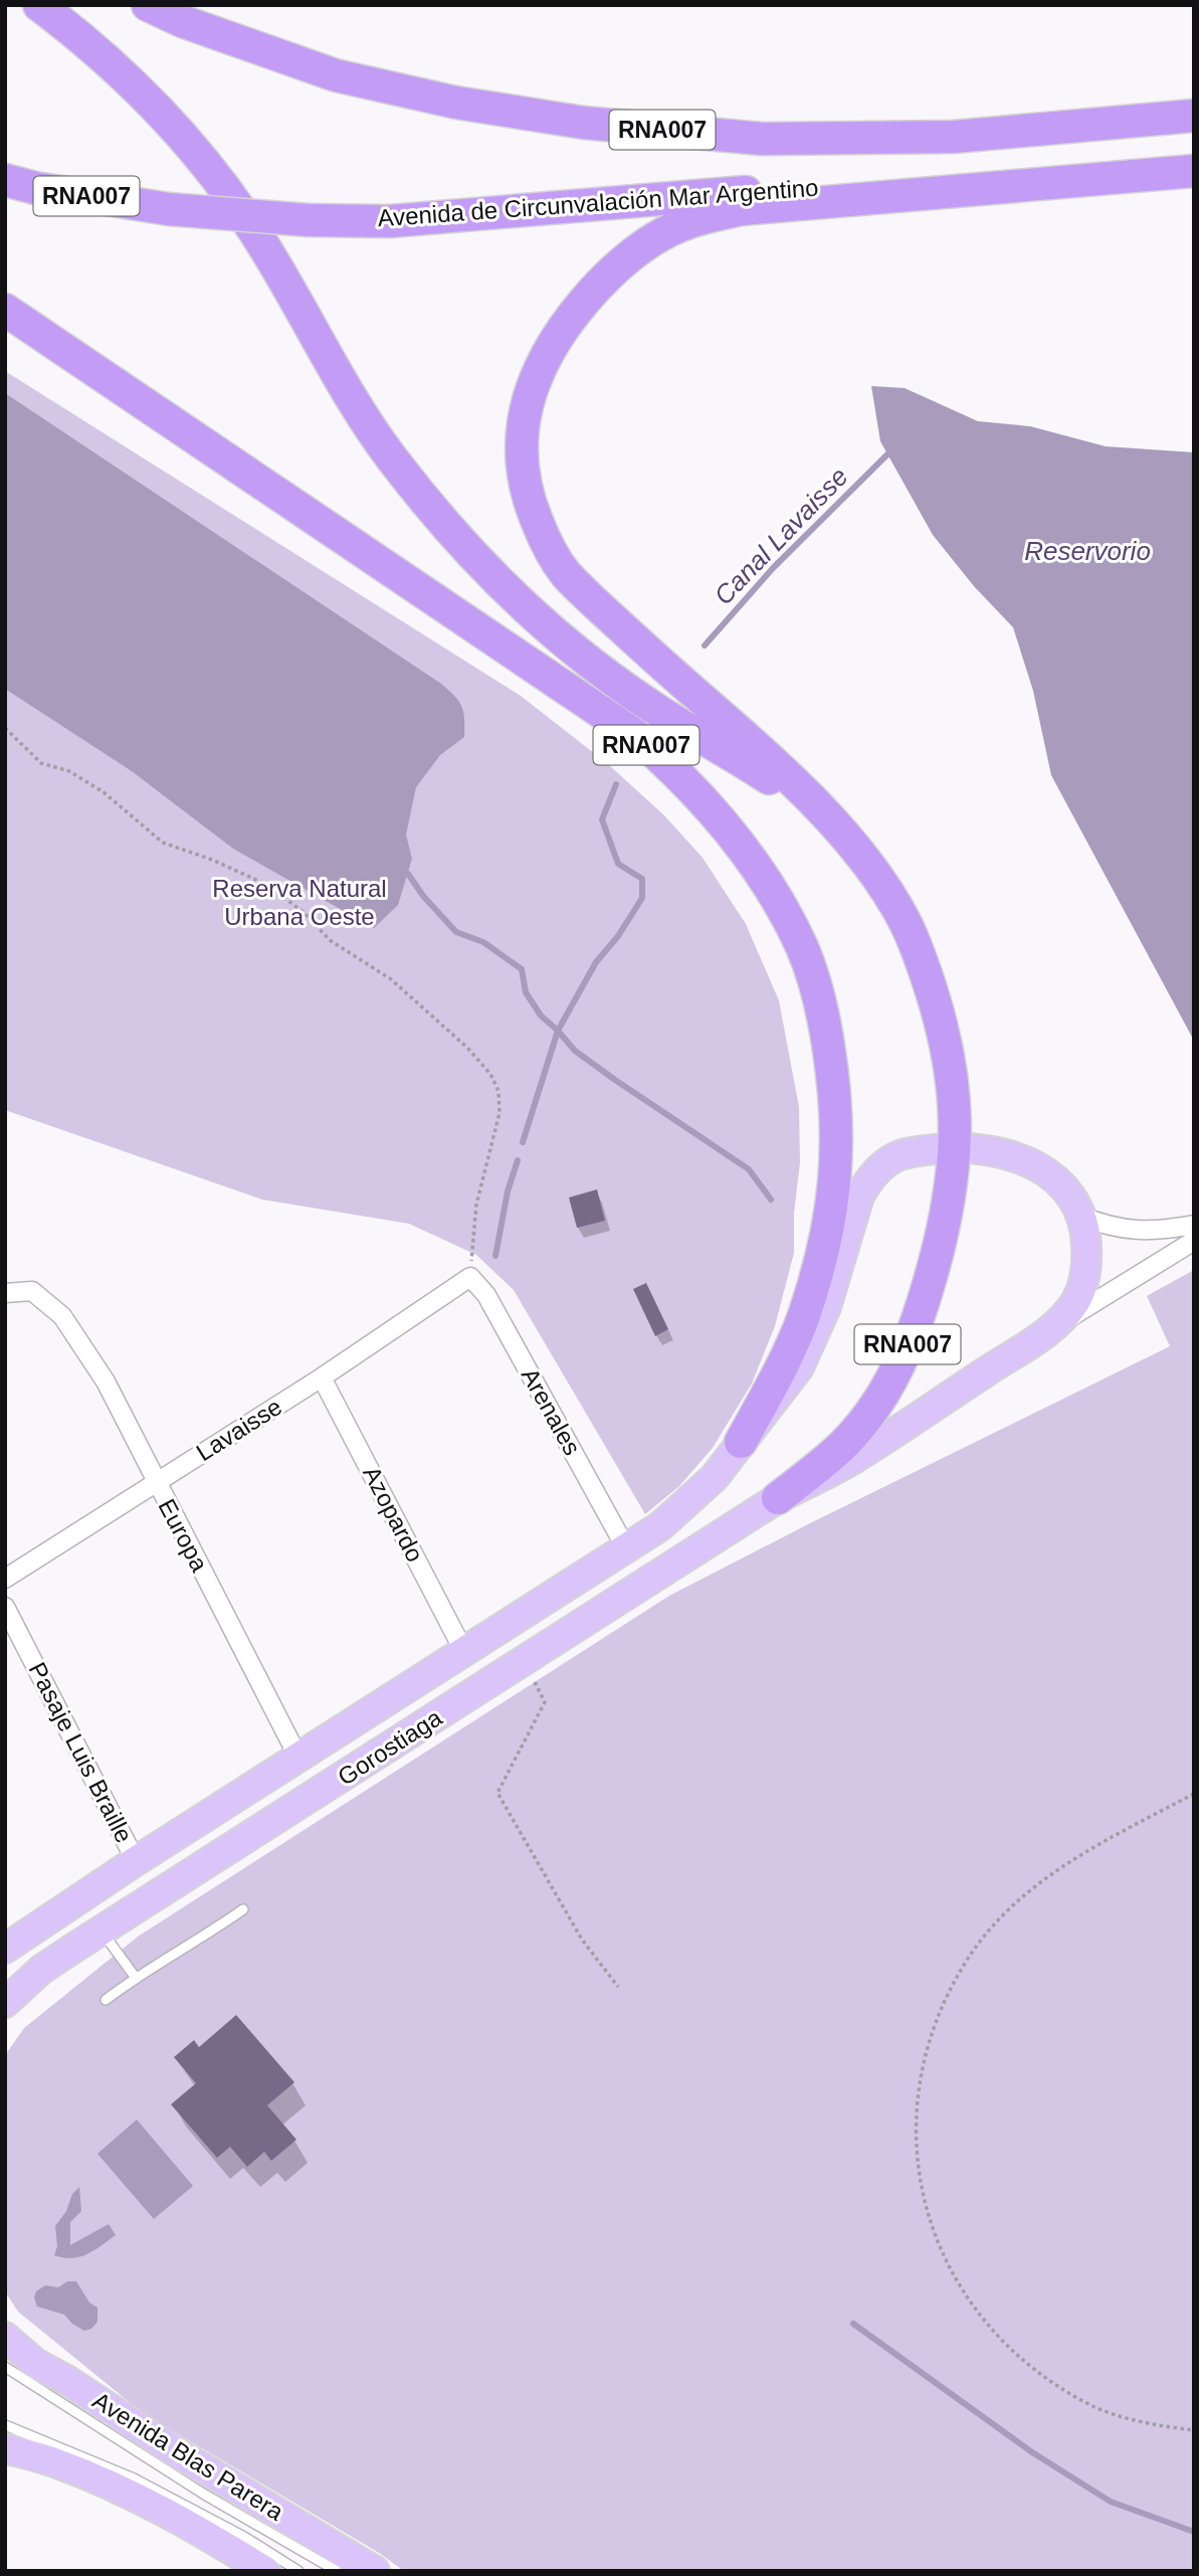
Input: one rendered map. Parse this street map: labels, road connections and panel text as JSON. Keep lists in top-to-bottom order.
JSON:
{
  "streets": {
    "highway": ["RNA007", "Avenida de Circunvalación Mar Argentino"],
    "main road": ["Gorostiaga", "Avenida Blas Parera"],
    "street": [
      "Arenales",
      "Lavaisse",
      "Azopardo",
      "Europa",
      "Pasaje Luis Braille"
    ]
  },
  "crossings": [
    ["RNA007", "Gorostiaga"],
    ["Arenales", "Lavaisse"],
    ["Arenales", "Gorostiaga"],
    ["Lavaisse", "Azopardo"],
    ["Lavaisse", "Europa"],
    ["Azopardo", "Gorostiaga"],
    ["Europa", "Gorostiaga"],
    ["Gorostiaga", "Pasaje Luis Braille"]
  ],
  "water": ["Canal Lavaisse", "Reservorio"],
  "parks": ["Reserva Natural Urbana Oeste"]
}
